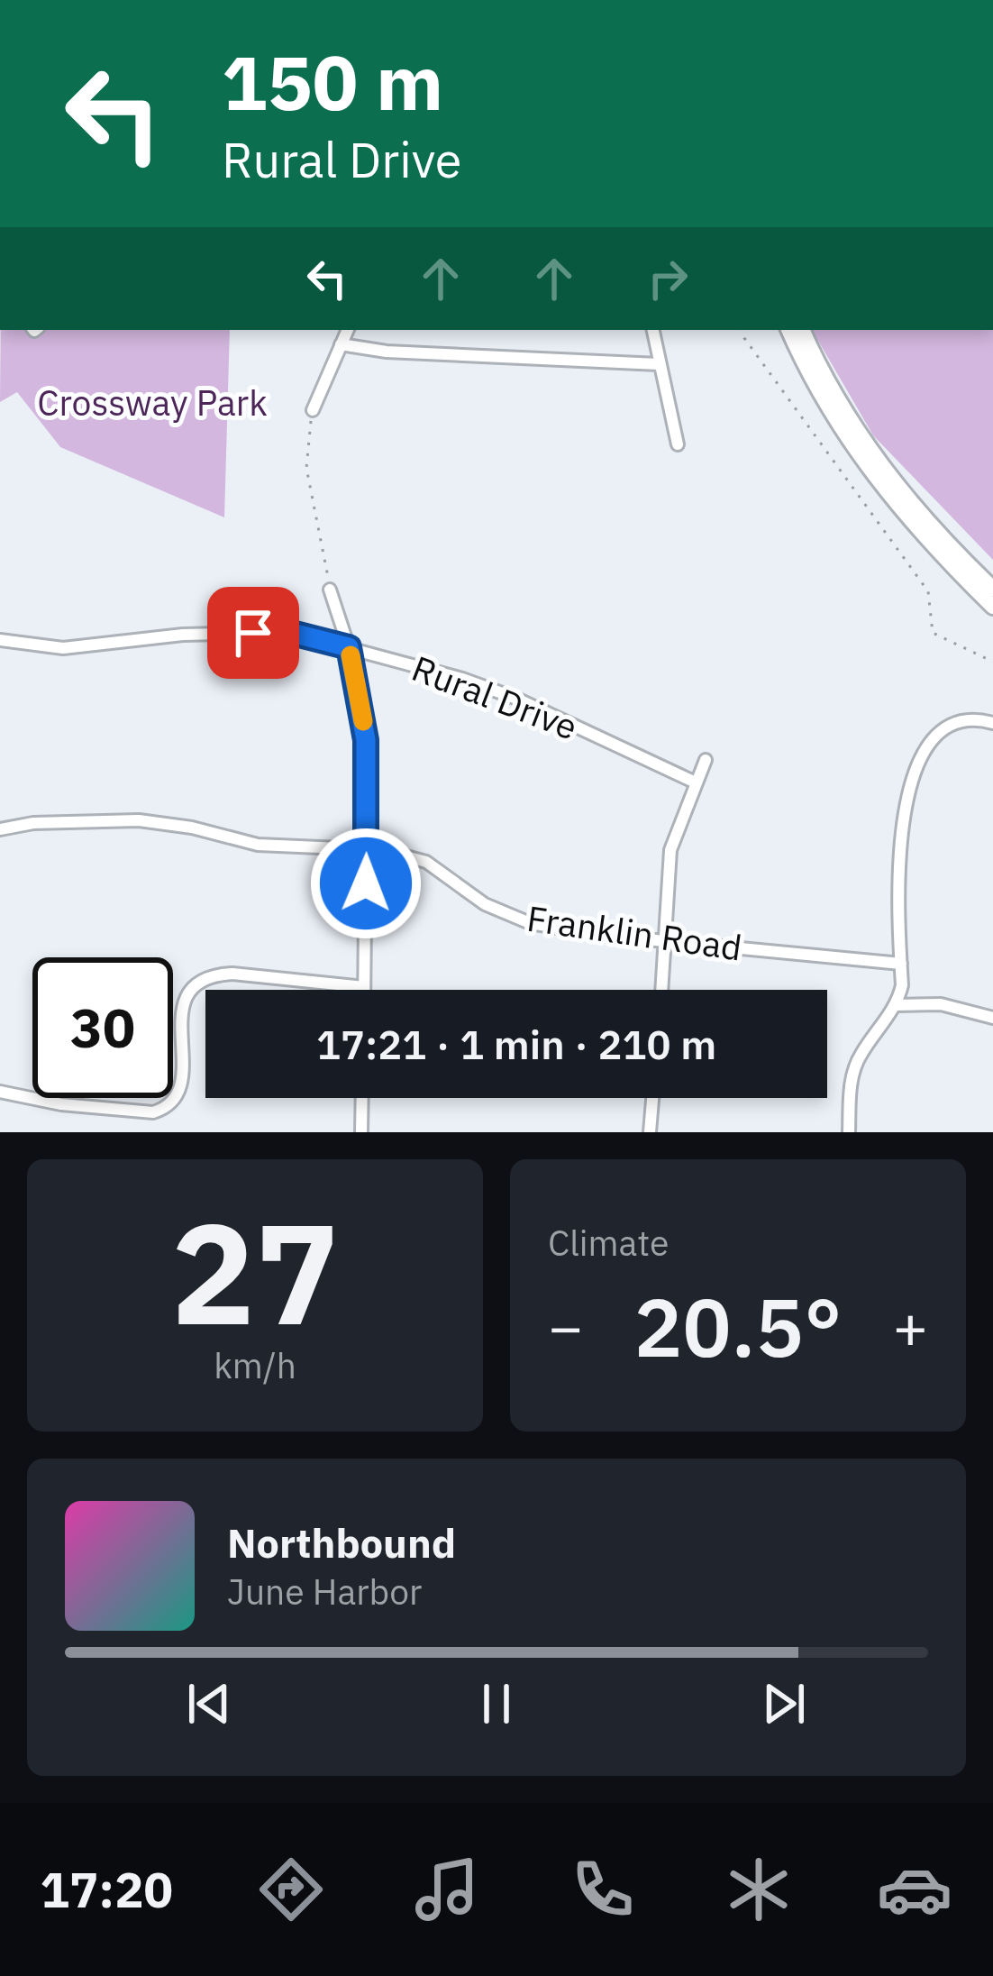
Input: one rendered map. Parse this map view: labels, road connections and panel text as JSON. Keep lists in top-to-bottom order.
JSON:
{
  "streets": {
    "street": ["Rural Drive", "Franklin Road"]
  },
  "parks": ["Crossway Park"],
  "page": {
    "turn": ["150 m", "Rural Drive"],
    "limit": "30",
    "trip": "17:21 · 1 min · 210 m",
    "tile": [
      ["27", "km/h"],
      "Climate"
    ],
    "heat": ["−", "20.5°", "+"],
    "song": ["Northbound", "June Harbor"],
    "tabs": "17:20"
  }
}
